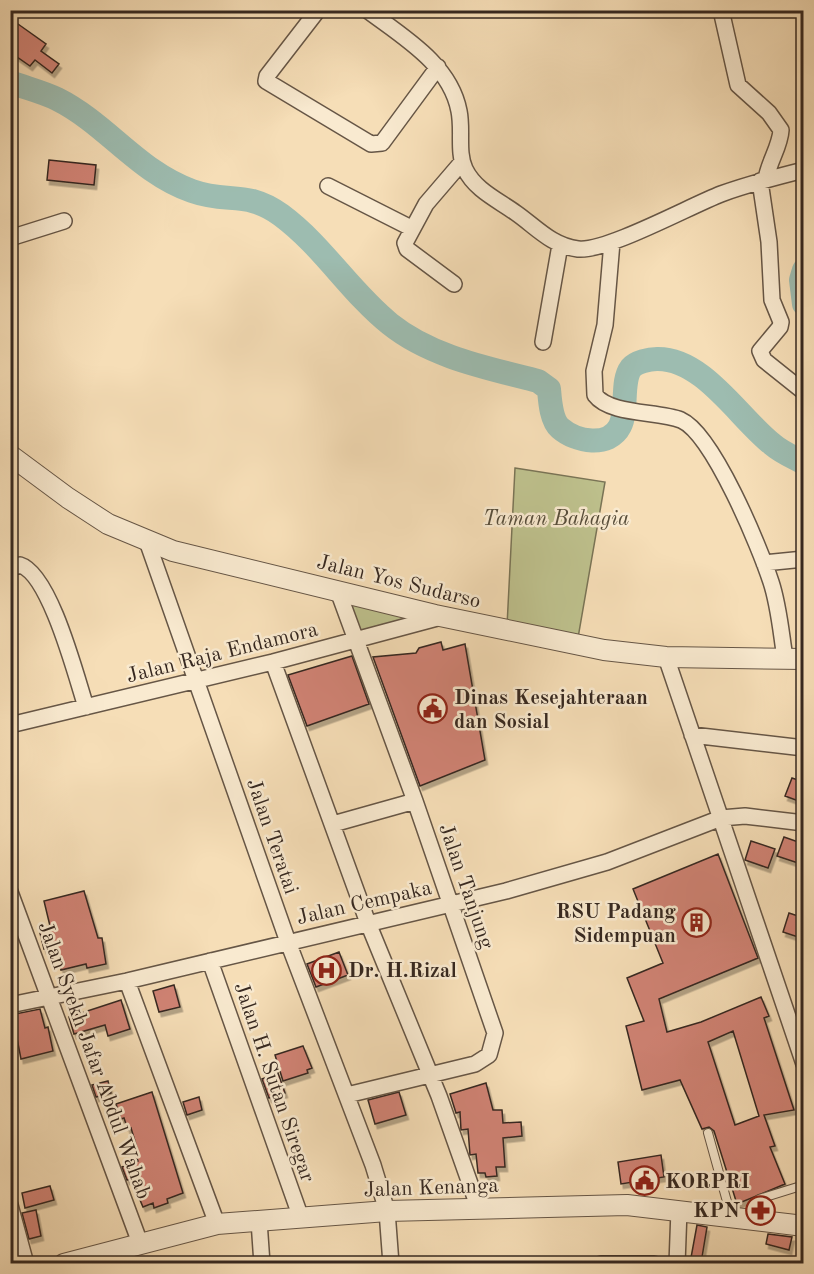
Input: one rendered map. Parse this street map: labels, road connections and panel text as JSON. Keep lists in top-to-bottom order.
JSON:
{
  "streets": {
    "street": [
      "Jalan Yos Sudarso",
      "Jalan Raja Endamora",
      "Jalan Teratai",
      "Jalan Tanjung",
      "Jalan Cempaka",
      "Jalan Syekh Jafar Abdul Wahab",
      "Jalan H. Sutan Siregar",
      "Jalan Kenanga"
    ]
  },
  "crossings": [
    ["Jalan Yos Sudarso", "Jalan Raja Endamora"],
    ["Jalan Yos Sudarso", "Jalan Teratai"],
    ["Jalan Yos Sudarso", "Jalan Tanjung"],
    ["Jalan Raja Endamora", "Jalan Teratai"],
    ["Jalan Raja Endamora", "Jalan Tanjung"],
    ["Jalan Teratai", "Jalan Tanjung"],
    ["Jalan Teratai", "Jalan Cempaka"],
    ["Jalan Teratai", "Jalan Kenanga"],
    ["Jalan Tanjung", "Jalan Cempaka"],
    ["Jalan Cempaka", "Jalan Syekh Jafar Abdul Wahab"],
    ["Jalan Cempaka", "Jalan H. Sutan Siregar"],
    ["Jalan Syekh Jafar Abdul Wahab", "Jalan Kenanga"],
    ["Jalan H. Sutan Siregar", "Jalan Kenanga"]
  ],
  "parks": ["Taman Bahagia"],
  "places": {
    "public building": ["Dinas Kesejahteraan dan Sosial", "KORPRI"],
    "building": ["RSU Padang Sidempuan"],
    "hospital": ["Dr. H.Rizal"],
    "pharmacy": ["KPN"]
  }
}
